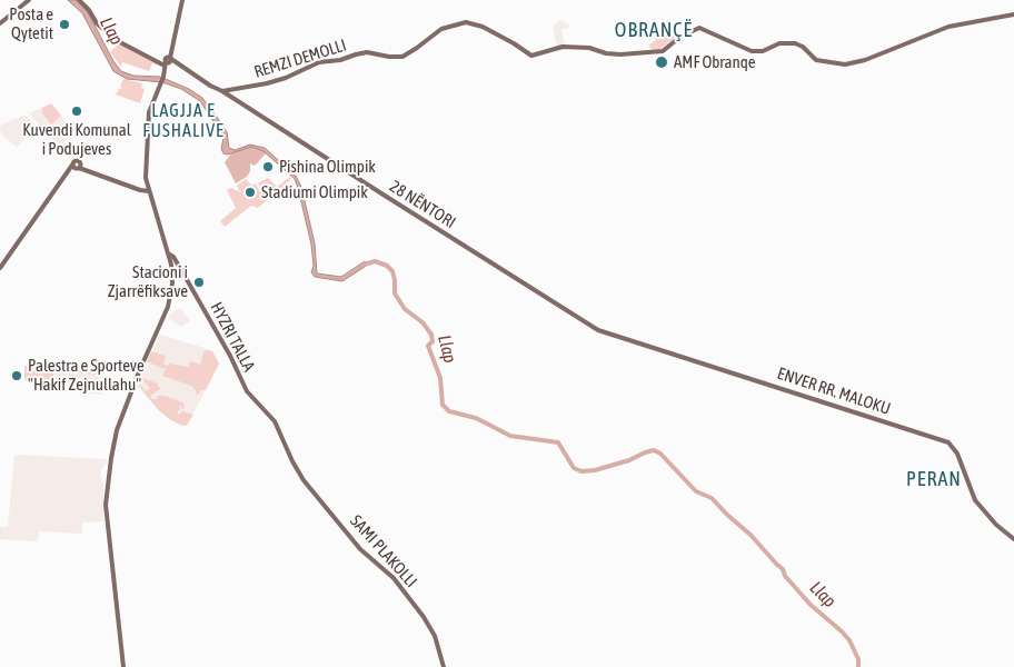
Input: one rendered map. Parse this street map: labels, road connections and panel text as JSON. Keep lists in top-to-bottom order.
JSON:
{
  "streets": {
    "main road": [
      "REMZI DEMOLLI",
      "28 NËNTORI",
      "HYZRI TALLA",
      "ENVER RR. MALOKU",
      "SAMI PLAKOLLI"
    ]
  },
  "crossings": [
    ["REMZI DEMOLLI", "28 NËNTORI"],
    ["28 NËNTORI", "ENVER RR. MALOKU"],
    ["HYZRI TALLA", "SAMI PLAKOLLI"]
  ],
  "districts": ["OBRANÇË", "LAGJJA E FUSHALIVE", "PERAN"],
  "water": ["Llap"],
  "places": [
    "Posta e Qytetit",
    "AMF Obranqe",
    "Kuvendi Komunal i Podujeves",
    "Pishina Olimpik",
    "Stadiumi Olimpik",
    "Stacioni i Zjarrëfiksave",
    "Palestra e Sporteve \"Hakif Zejnullahu\""
  ]
}
